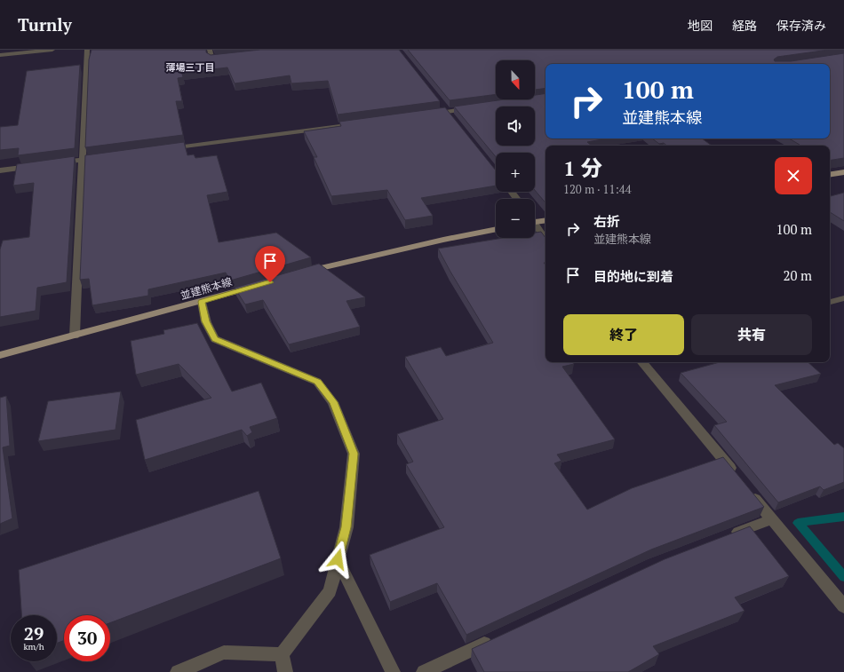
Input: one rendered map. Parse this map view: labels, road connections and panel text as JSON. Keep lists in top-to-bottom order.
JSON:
{
  "streets": {
    "main road": ["並建熊本線"]
  },
  "districts": ["薄場三丁目"],
  "north": "bottom",
  "page": {
    "header": "Turnly",
    "nav": ["地図", "経路", "保存済み"],
    "map_buttons": ["+", "−"],
    "turn": ["100 m", "並建熊本線"],
    "heading": ["1 分", "120 m · 11:44"],
    "list": [
      {
        "name": "右折",
        "note": "並建熊本線",
        "value": "100 m"
      },
      {
        "name": "目的地に到着",
        "value": "20 m"
      }
    ],
    "buttons": ["終了", "共有"],
    "speed": "29 km/h",
    "limit": "30"
  }
}
